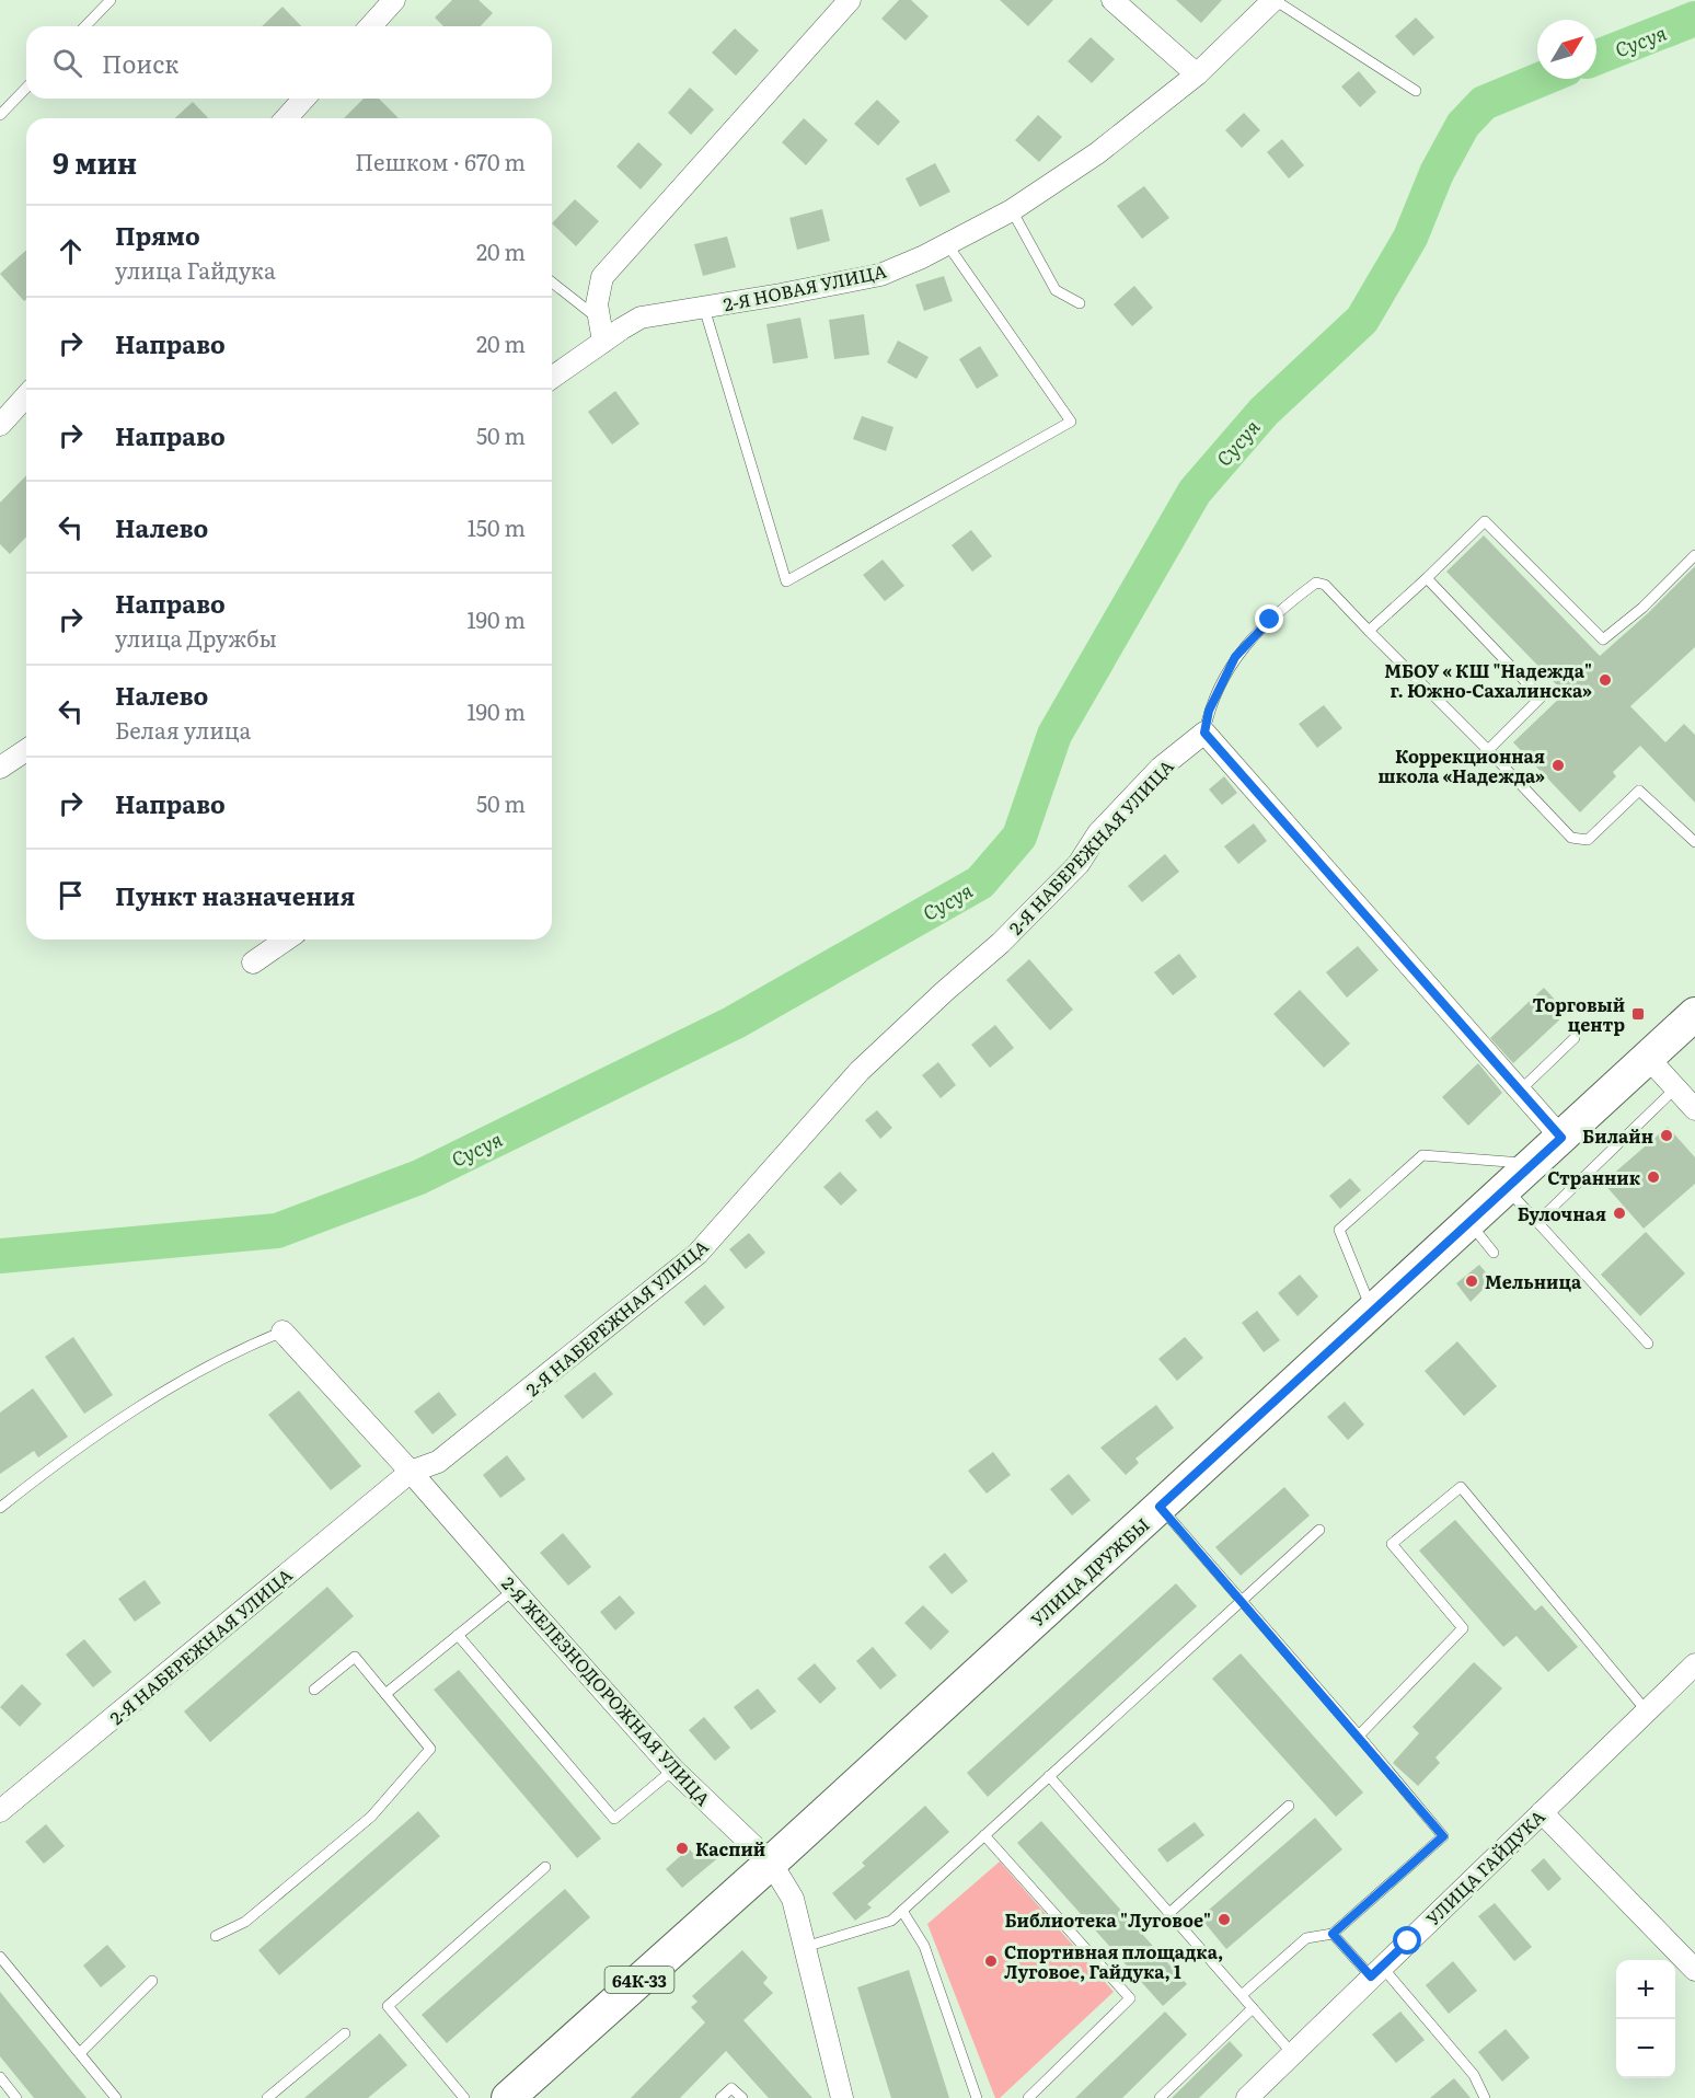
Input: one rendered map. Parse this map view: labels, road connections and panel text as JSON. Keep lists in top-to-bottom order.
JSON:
{
  "streets": {
    "main road": ["УЛИЦА ДРУЖБЫ", "64К-33"],
    "street": [
      "2-Я НОВАЯ УЛИЦА",
      "2-Я НАБЕРЕЖНАЯ УЛИЦА",
      "2-Я ЖЕЛЕЗНОДОРОЖНАЯ УЛИЦА",
      "УЛИЦА ГАЙДУКА"
    ]
  },
  "crossings": [
    ["2-Я НАБЕРЕЖНАЯ УЛИЦА", "2-Я ЖЕЛЕЗНОДОРОЖНАЯ УЛИЦА"],
    ["УЛИЦА ДРУЖБЫ", "2-Я ЖЕЛЕЗНОДОРОЖНАЯ УЛИЦА"]
  ],
  "water": ["Сусуя"],
  "places": {
    "other": [
      "МБОУ « КШ \"Надежда\" г. Южно-Сахалинска»",
      "Коррекционная школа «Надежда»",
      "Билайн",
      "Странник",
      "Булочная",
      "Мельница",
      "Каспий",
      "Библиотека \"Луговое\"",
      "Спортивная площадка, Луговое, Гайдука, 1"
    ],
    "transit": ["Торговый центр"]
  },
  "north": "top right",
  "page": {
    "search": "Поиск",
    "heading": ["9 мин", "Пешком · 670 m"],
    "list": [
      ["Прямо", "улица Гайдука", "20 m"],
      ["Направо", "20 m"],
      ["Направо", "50 m"],
      ["Налево", "150 m"],
      ["Направо", "улица Дружбы", "190 m"],
      ["Налево", "Белая улица", "190 m"],
      ["Направо", "50 m"],
      "Пункт назначения"
    ],
    "map_buttons": ["+", "−"]
  }
}
